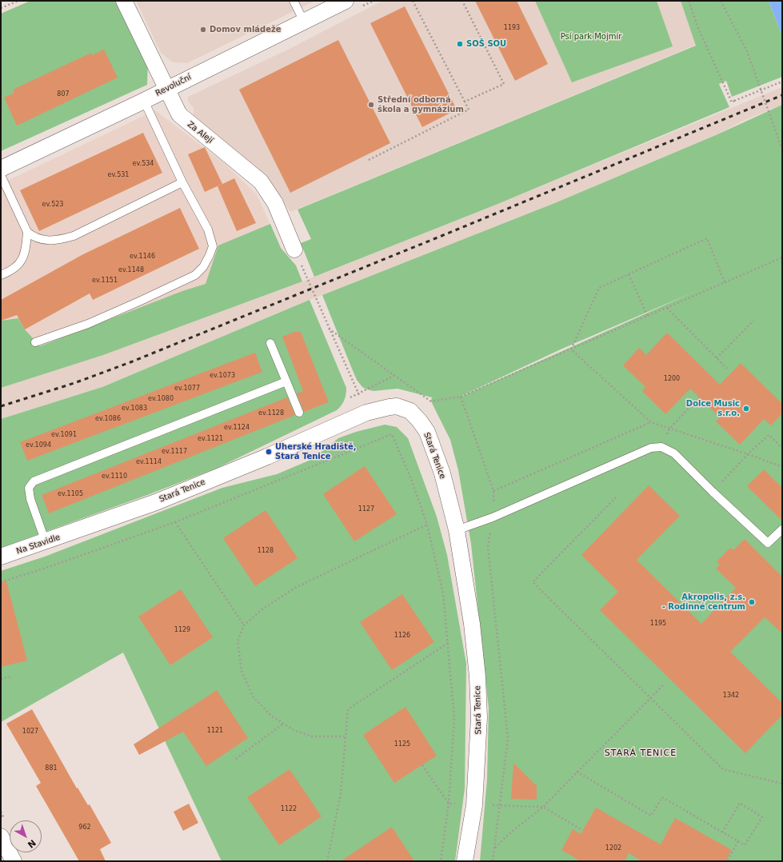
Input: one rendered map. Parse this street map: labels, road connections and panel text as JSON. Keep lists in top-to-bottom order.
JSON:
{
  "streets": {
    "street": [
      "Revoluční",
      "Za Alejí",
      "Stará Tenice",
      "Na Stavidle"
    ]
  },
  "crossings": [
    ["Revoluční", "Za Alejí"],
    ["Stará Tenice", "Na Stavidle"]
  ],
  "districts": ["STARÁ TENICE"],
  "parks": ["Psí park Mojmír"],
  "places": [
    "Domov mládeže",
    "SOŠ SOU",
    "Střední odborná škola a gymnázium",
    "Dolce Music s.r.o.",
    "Uherské Hradiště, Stará Tenice",
    "Akropolis, z.s. - Rodinné centrum"
  ],
  "house_numbers": [
    "1193",
    "807",
    "ev.534",
    "ev.531",
    "ev.523",
    "ev.1146",
    "ev.1148",
    "ev.1151",
    "ev.1073",
    "1200",
    "ev.1077",
    "ev.1080",
    "ev.1083",
    "ev.1128",
    "ev.1086",
    "ev.1124",
    "ev.1091",
    "ev.1121",
    "ev.1094",
    "ev.1117",
    "ev.1114",
    "ev.1110",
    "ev.1105",
    "1127",
    "1128",
    "1195",
    "1129",
    "1126",
    "1342",
    "1121",
    "1027",
    "1125",
    "881",
    "1122",
    "962",
    "1202"
  ],
  "north": "bottom right"
}
